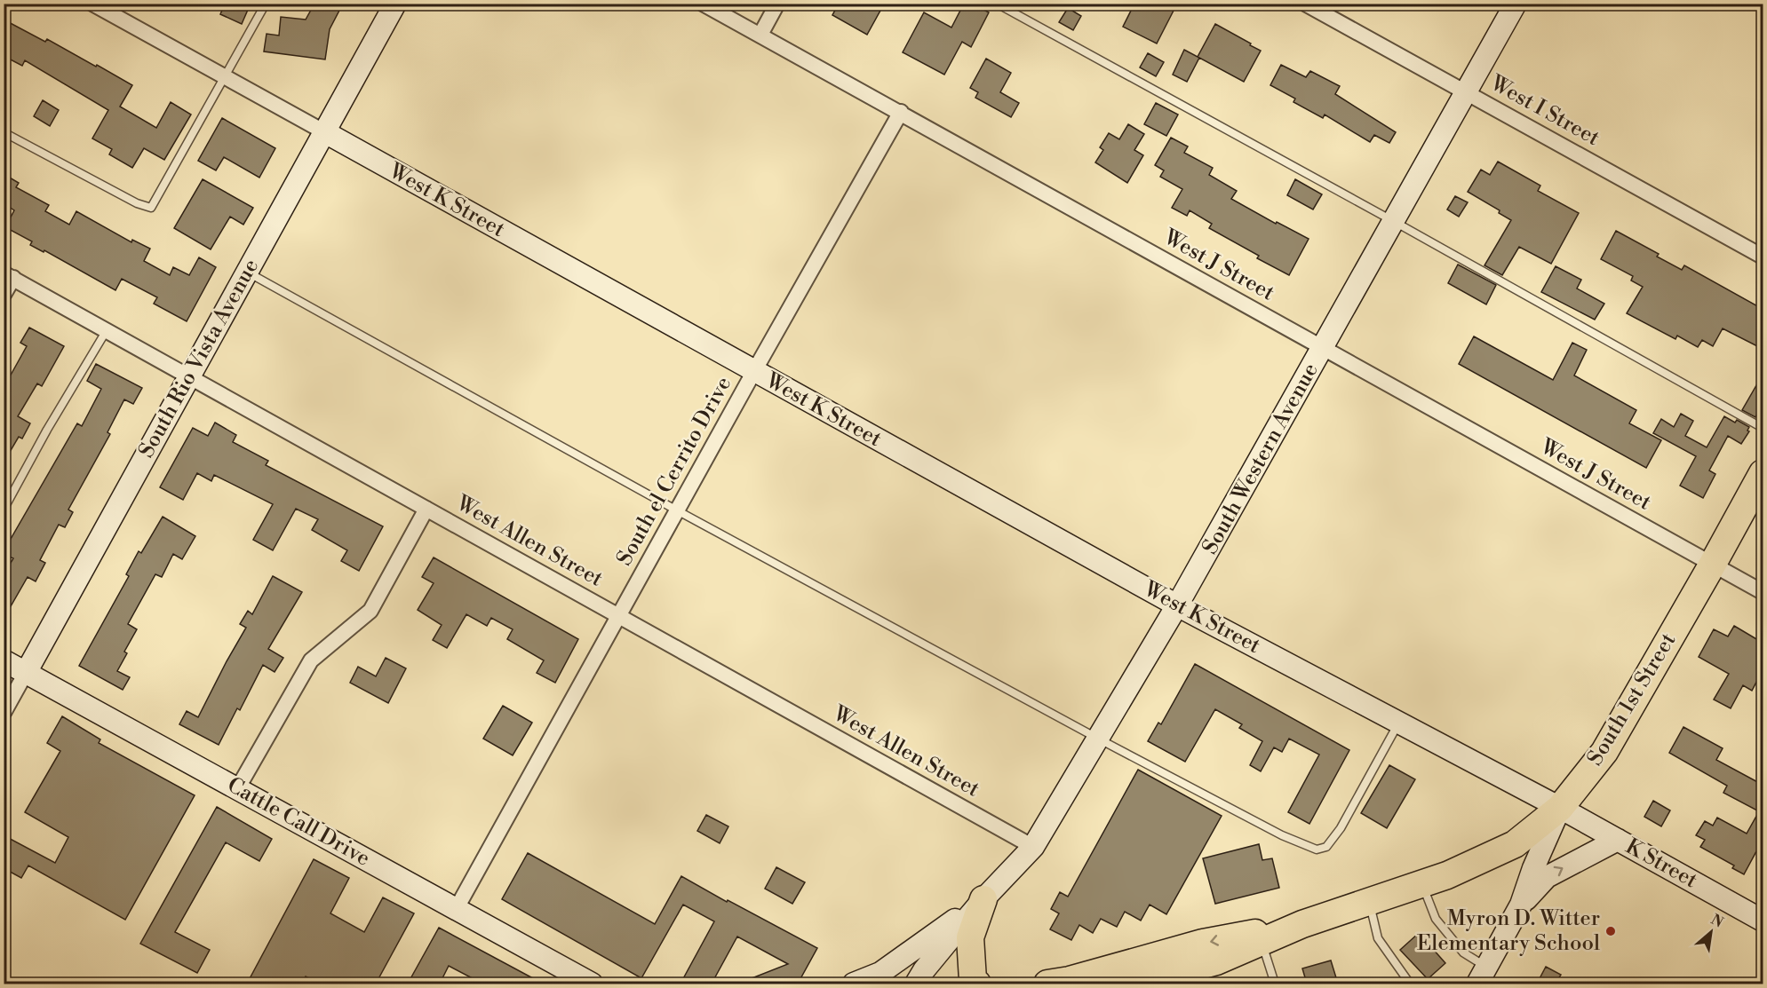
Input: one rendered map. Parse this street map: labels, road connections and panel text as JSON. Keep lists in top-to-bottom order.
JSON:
{
  "streets": {
    "highway": ["South 1st Street"],
    "street": [
      "West I Street",
      "West K Street",
      "West J Street",
      "South Rio Vista Avenue",
      "South Western Avenue",
      "South el Cerrito Drive",
      "West Allen Street",
      "Cattle Call Drive",
      "K Street"
    ]
  },
  "crossings": [
    ["West I Street", "South Western Avenue"],
    ["West K Street", "South Rio Vista Avenue"],
    ["West K Street", "South Western Avenue"],
    ["West K Street", "South el Cerrito Drive"],
    ["West K Street", "South 1st Street"],
    ["West K Street", "K Street"],
    ["West J Street", "South Western Avenue"],
    ["West J Street", "South el Cerrito Drive"],
    ["West J Street", "South 1st Street"],
    ["South Rio Vista Avenue", "West Allen Street"],
    ["South Rio Vista Avenue", "Cattle Call Drive"],
    ["South Western Avenue", "West Allen Street"],
    ["South el Cerrito Drive", "West Allen Street"],
    ["South el Cerrito Drive", "Cattle Call Drive"],
    ["South 1st Street", "K Street"]
  ],
  "places": ["Myron D. Witter Elementary School"],
  "north": "top right"
}
